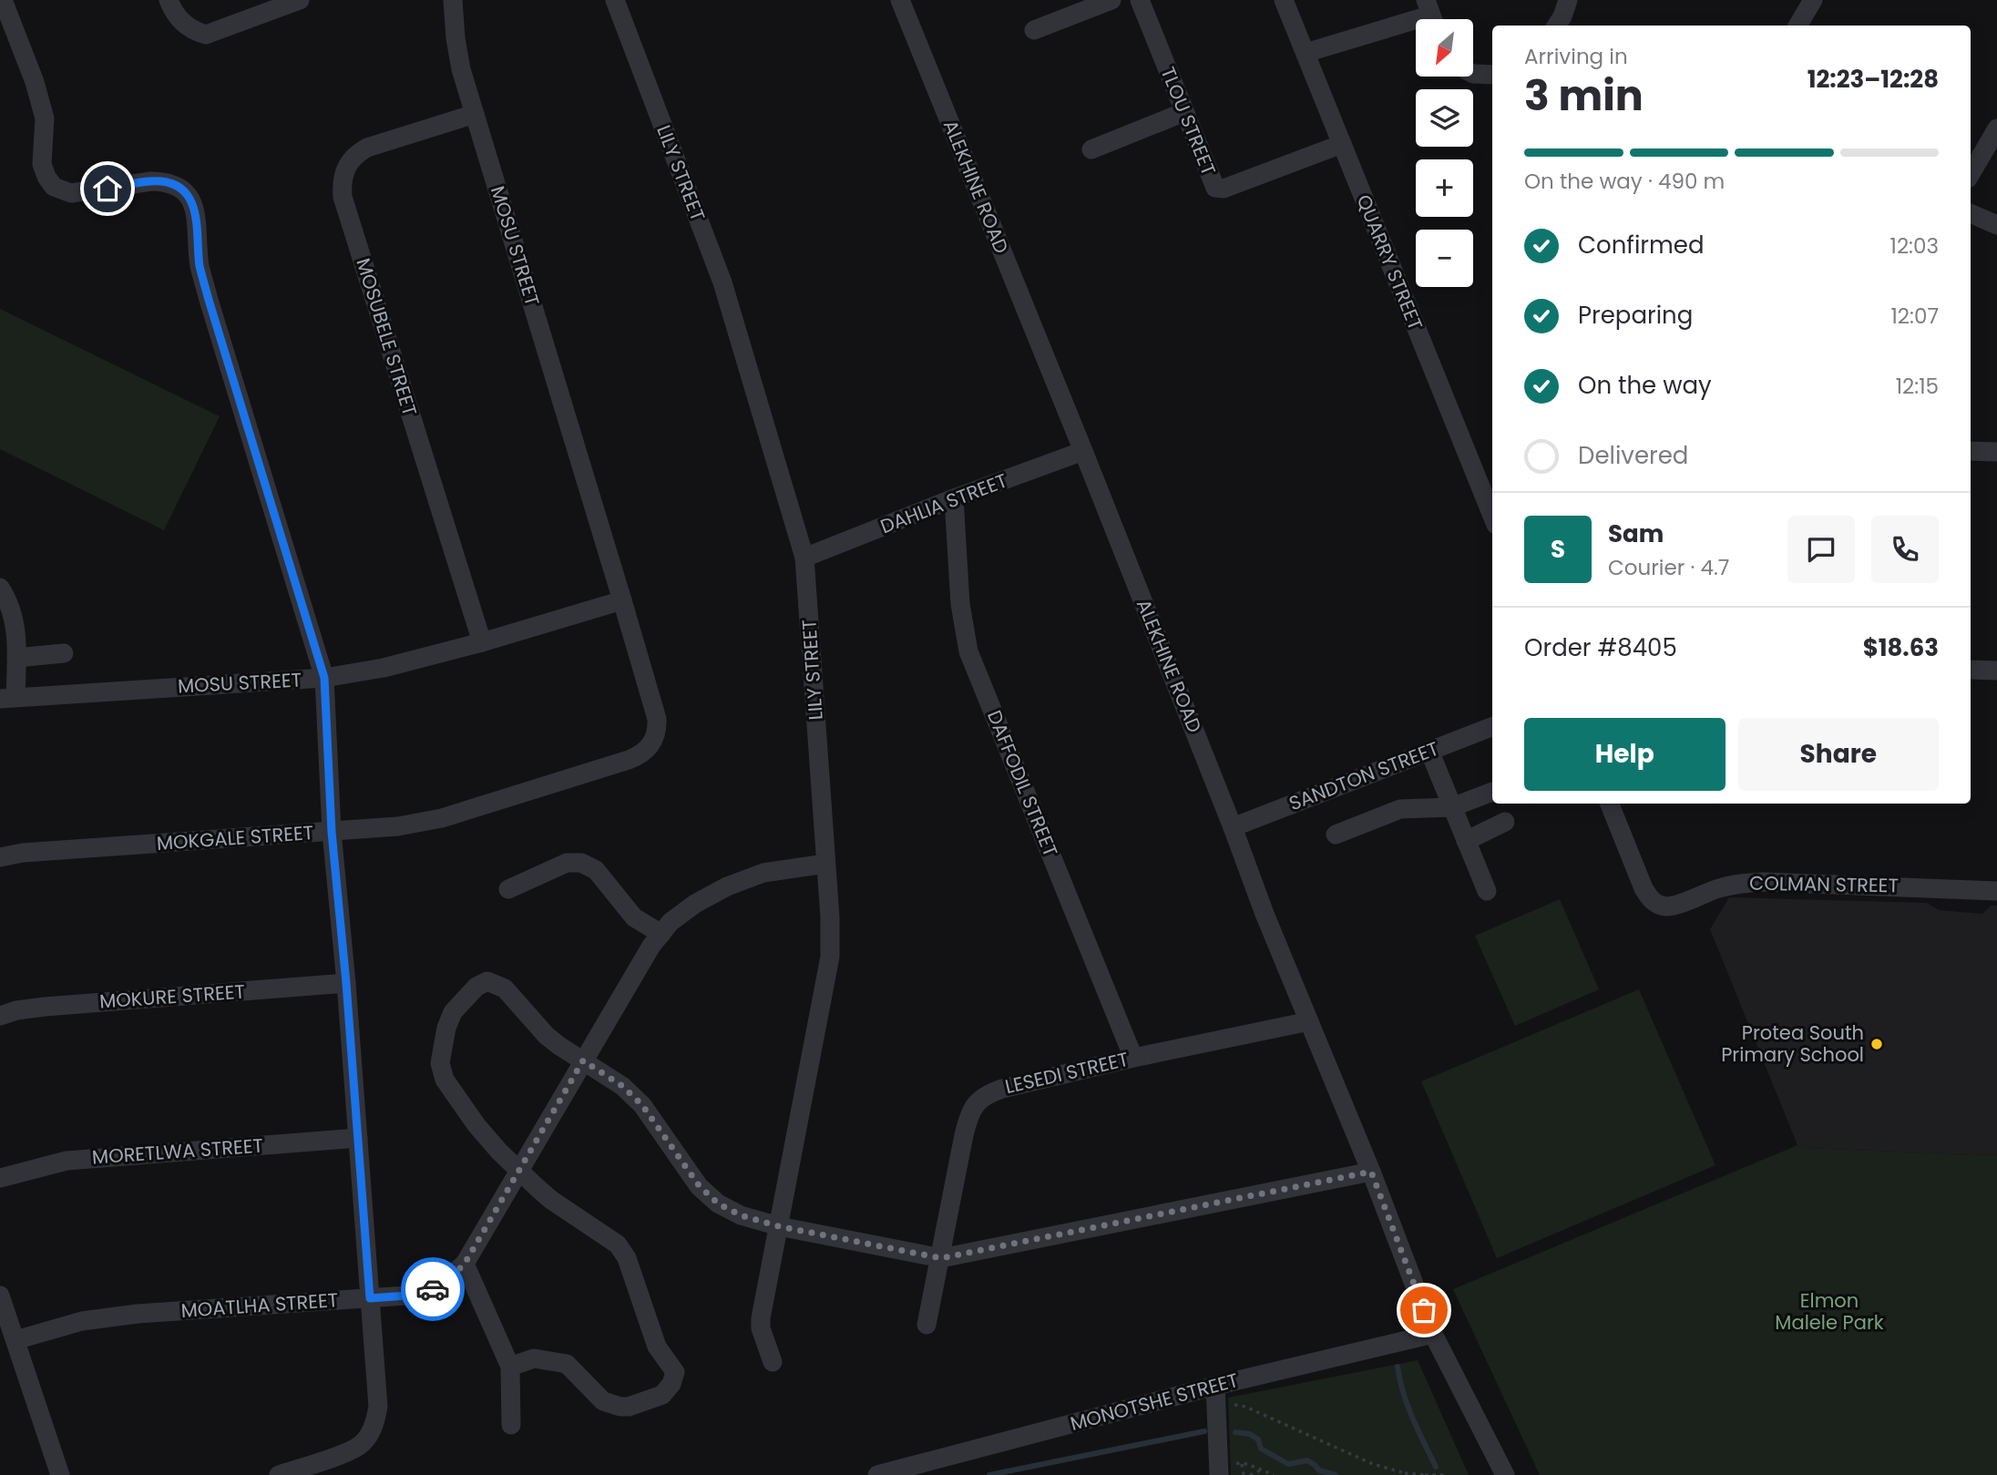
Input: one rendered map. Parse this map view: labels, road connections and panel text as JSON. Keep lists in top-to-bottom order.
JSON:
{
  "streets": {
    "street": [
      "TLOU STREET",
      "LILY STREET",
      "ALEKHINE ROAD",
      "MOSU STREET",
      "QUARRY STREET",
      "MOSUBELE STREET",
      "DAHLIA STREET",
      "SANDTON STREET",
      "DAFFODIL STREET",
      "MOKGALE STREET",
      "COLMAN STREET",
      "MOKURE STREET",
      "LESEDI STREET",
      "MORETLWA STREET",
      "MOATLHA STREET",
      "MONOTSHE STREET"
    ]
  },
  "crossings": [
    ["TLOU STREET", "QUARRY STREET"],
    ["LILY STREET", "DAHLIA STREET"],
    ["LILY STREET", "MOATLHA STREET"],
    ["ALEKHINE ROAD", "DAHLIA STREET"],
    ["ALEKHINE ROAD", "SANDTON STREET"],
    ["ALEKHINE ROAD", "LESEDI STREET"],
    ["ALEKHINE ROAD", "MONOTSHE STREET"],
    ["MOSU STREET", "MOSUBELE STREET"],
    ["MOSU STREET", "MOKGALE STREET"],
    ["DAHLIA STREET", "DAFFODIL STREET"],
    ["DAFFODIL STREET", "LESEDI STREET"]
  ],
  "parks": ["Elmon Malele Park"],
  "places": ["Protea South Primary School"],
  "north": "bottom left",
  "page": {
    "map_buttons": ["+", "−"],
    "heading": ["3 min", "Arriving in", "12:23–12:28"],
    "panel": [
      "Sam",
      "Courier · 4.7",
      "Order #8405",
      "$18.63"
    ],
    "bar": "On the way · 490 m",
    "list": [
      ["Confirmed", "12:03"],
      ["Preparing", "12:07"],
      ["On the way", "12:15"],
      "Delivered"
    ],
    "round": "S",
    "buttons": ["Help", "Share"]
  }
}
